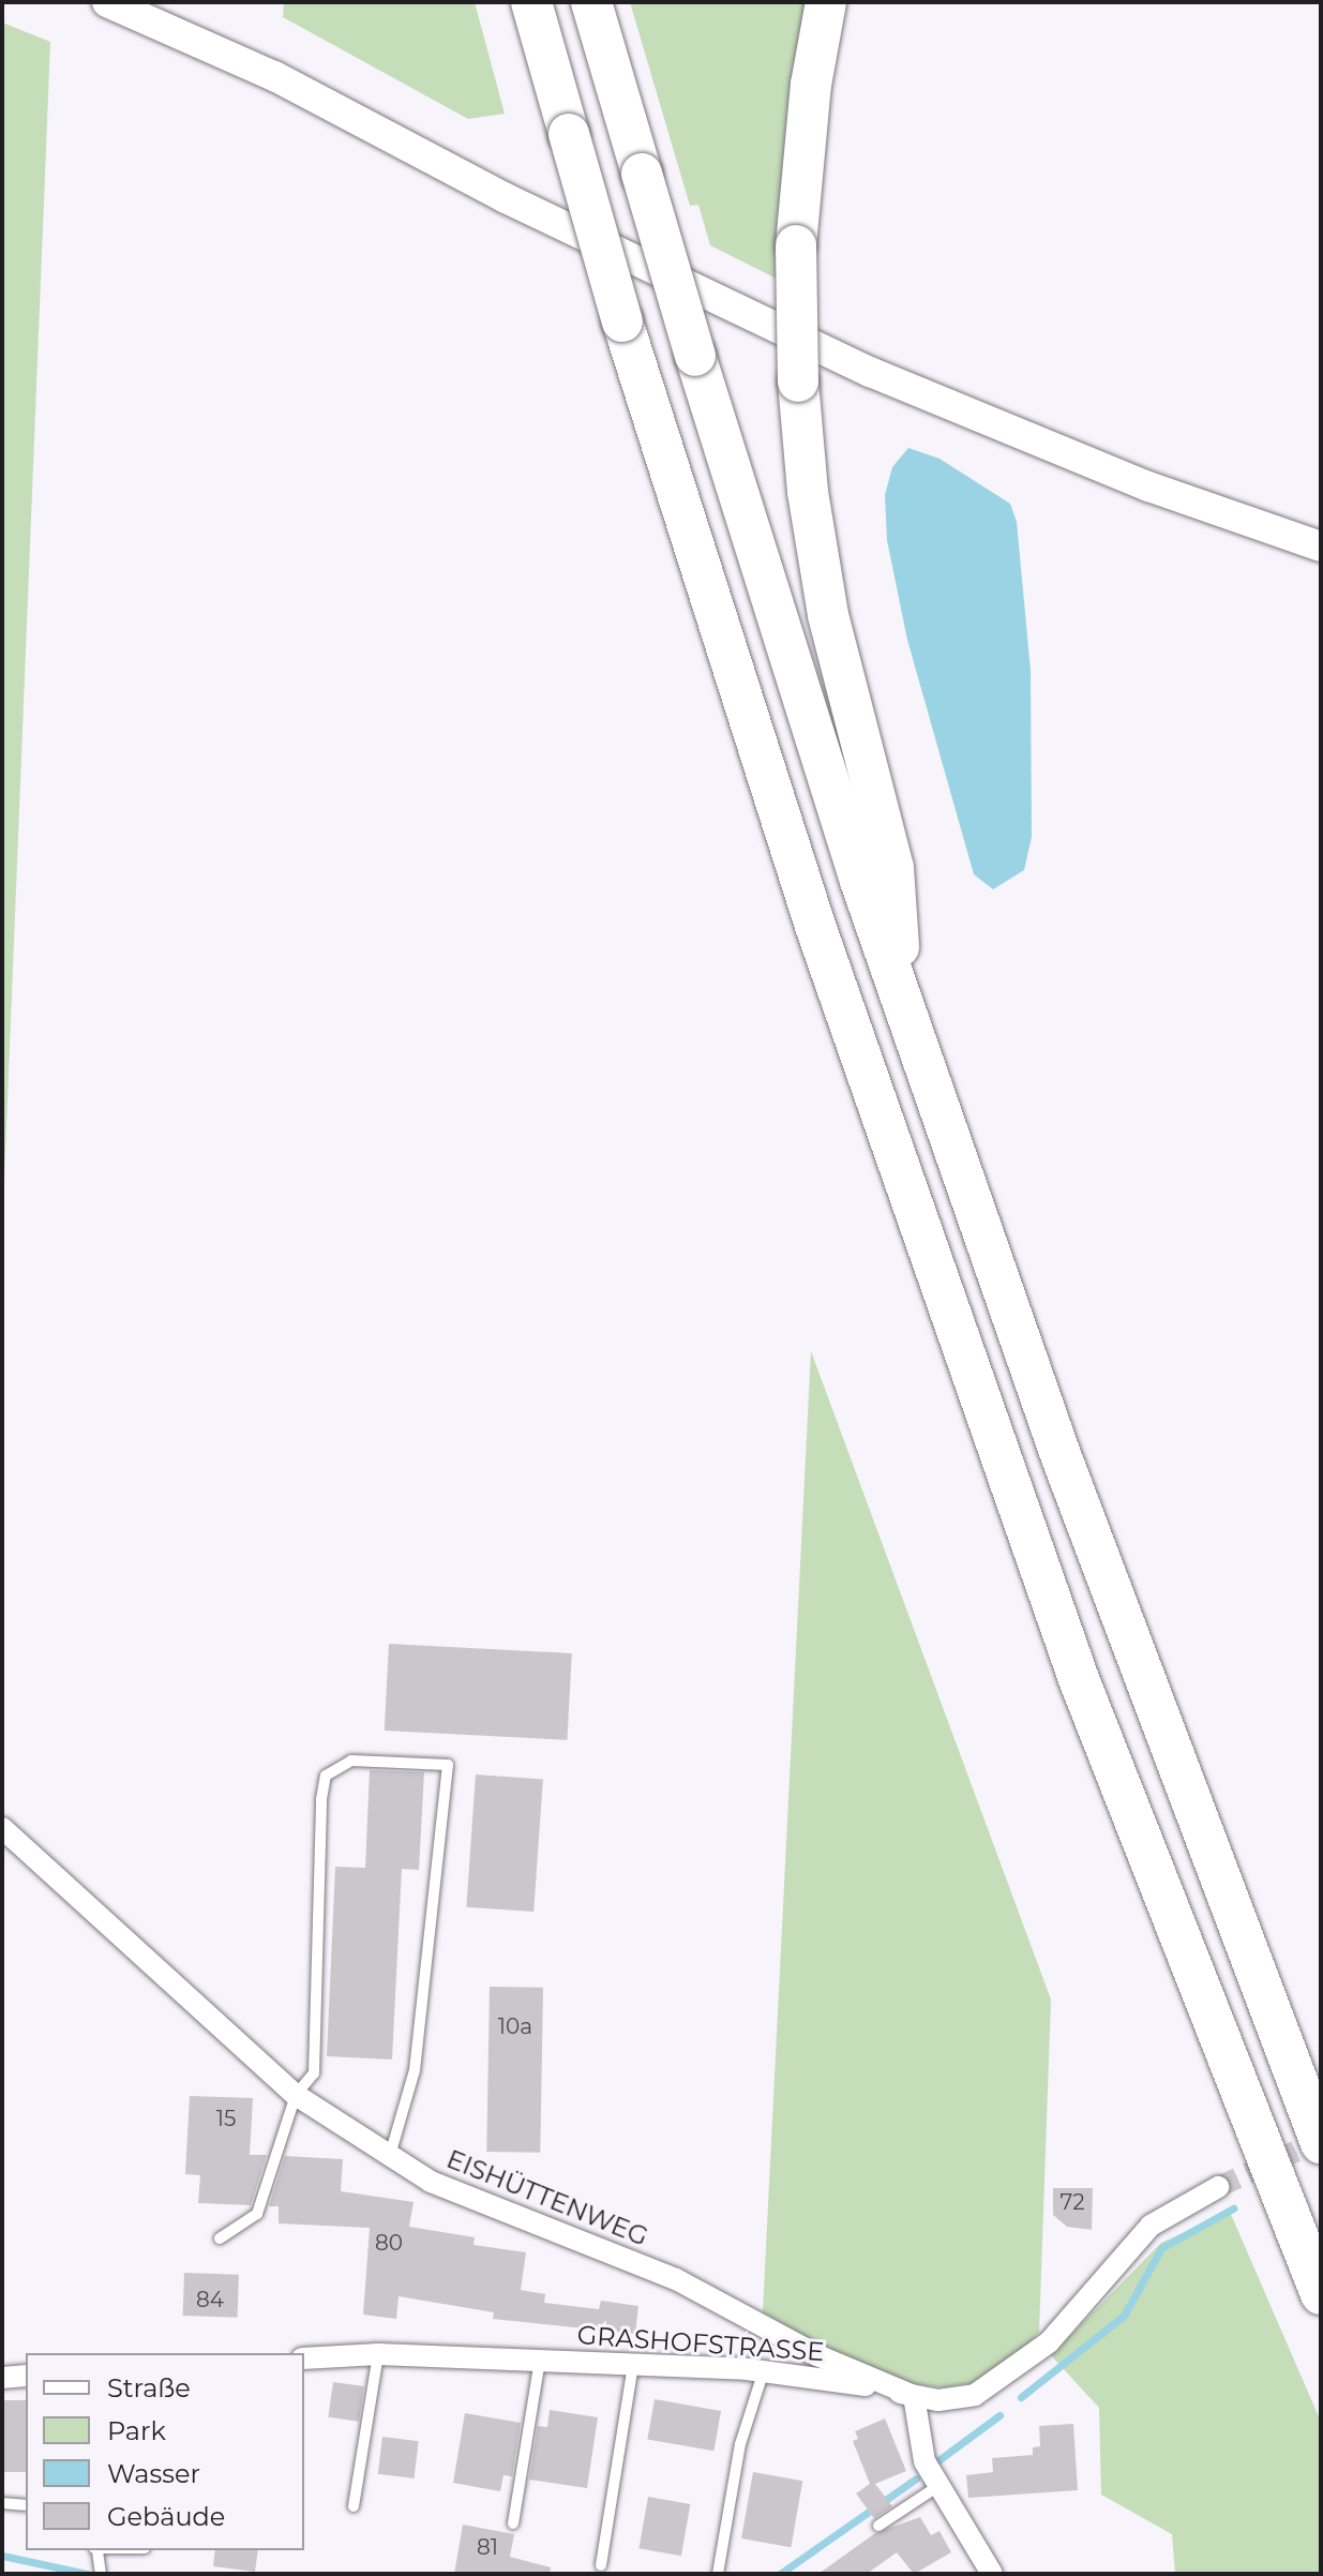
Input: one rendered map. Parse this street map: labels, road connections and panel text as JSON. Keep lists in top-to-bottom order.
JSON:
{
  "streets": {
    "street": ["EISHÜTTENWEG", "GRASHOFSTRASSE"]
  },
  "crossings": [
    ["EISHÜTTENWEG", "GRASHOFSTRASSE"]
  ],
  "house_numbers": [
    "10a",
    "15",
    "72",
    "80",
    "84",
    "81"
  ],
  "legend": [
    "Straße",
    "Park",
    "Wasser",
    "Gebäude"
  ]
}
